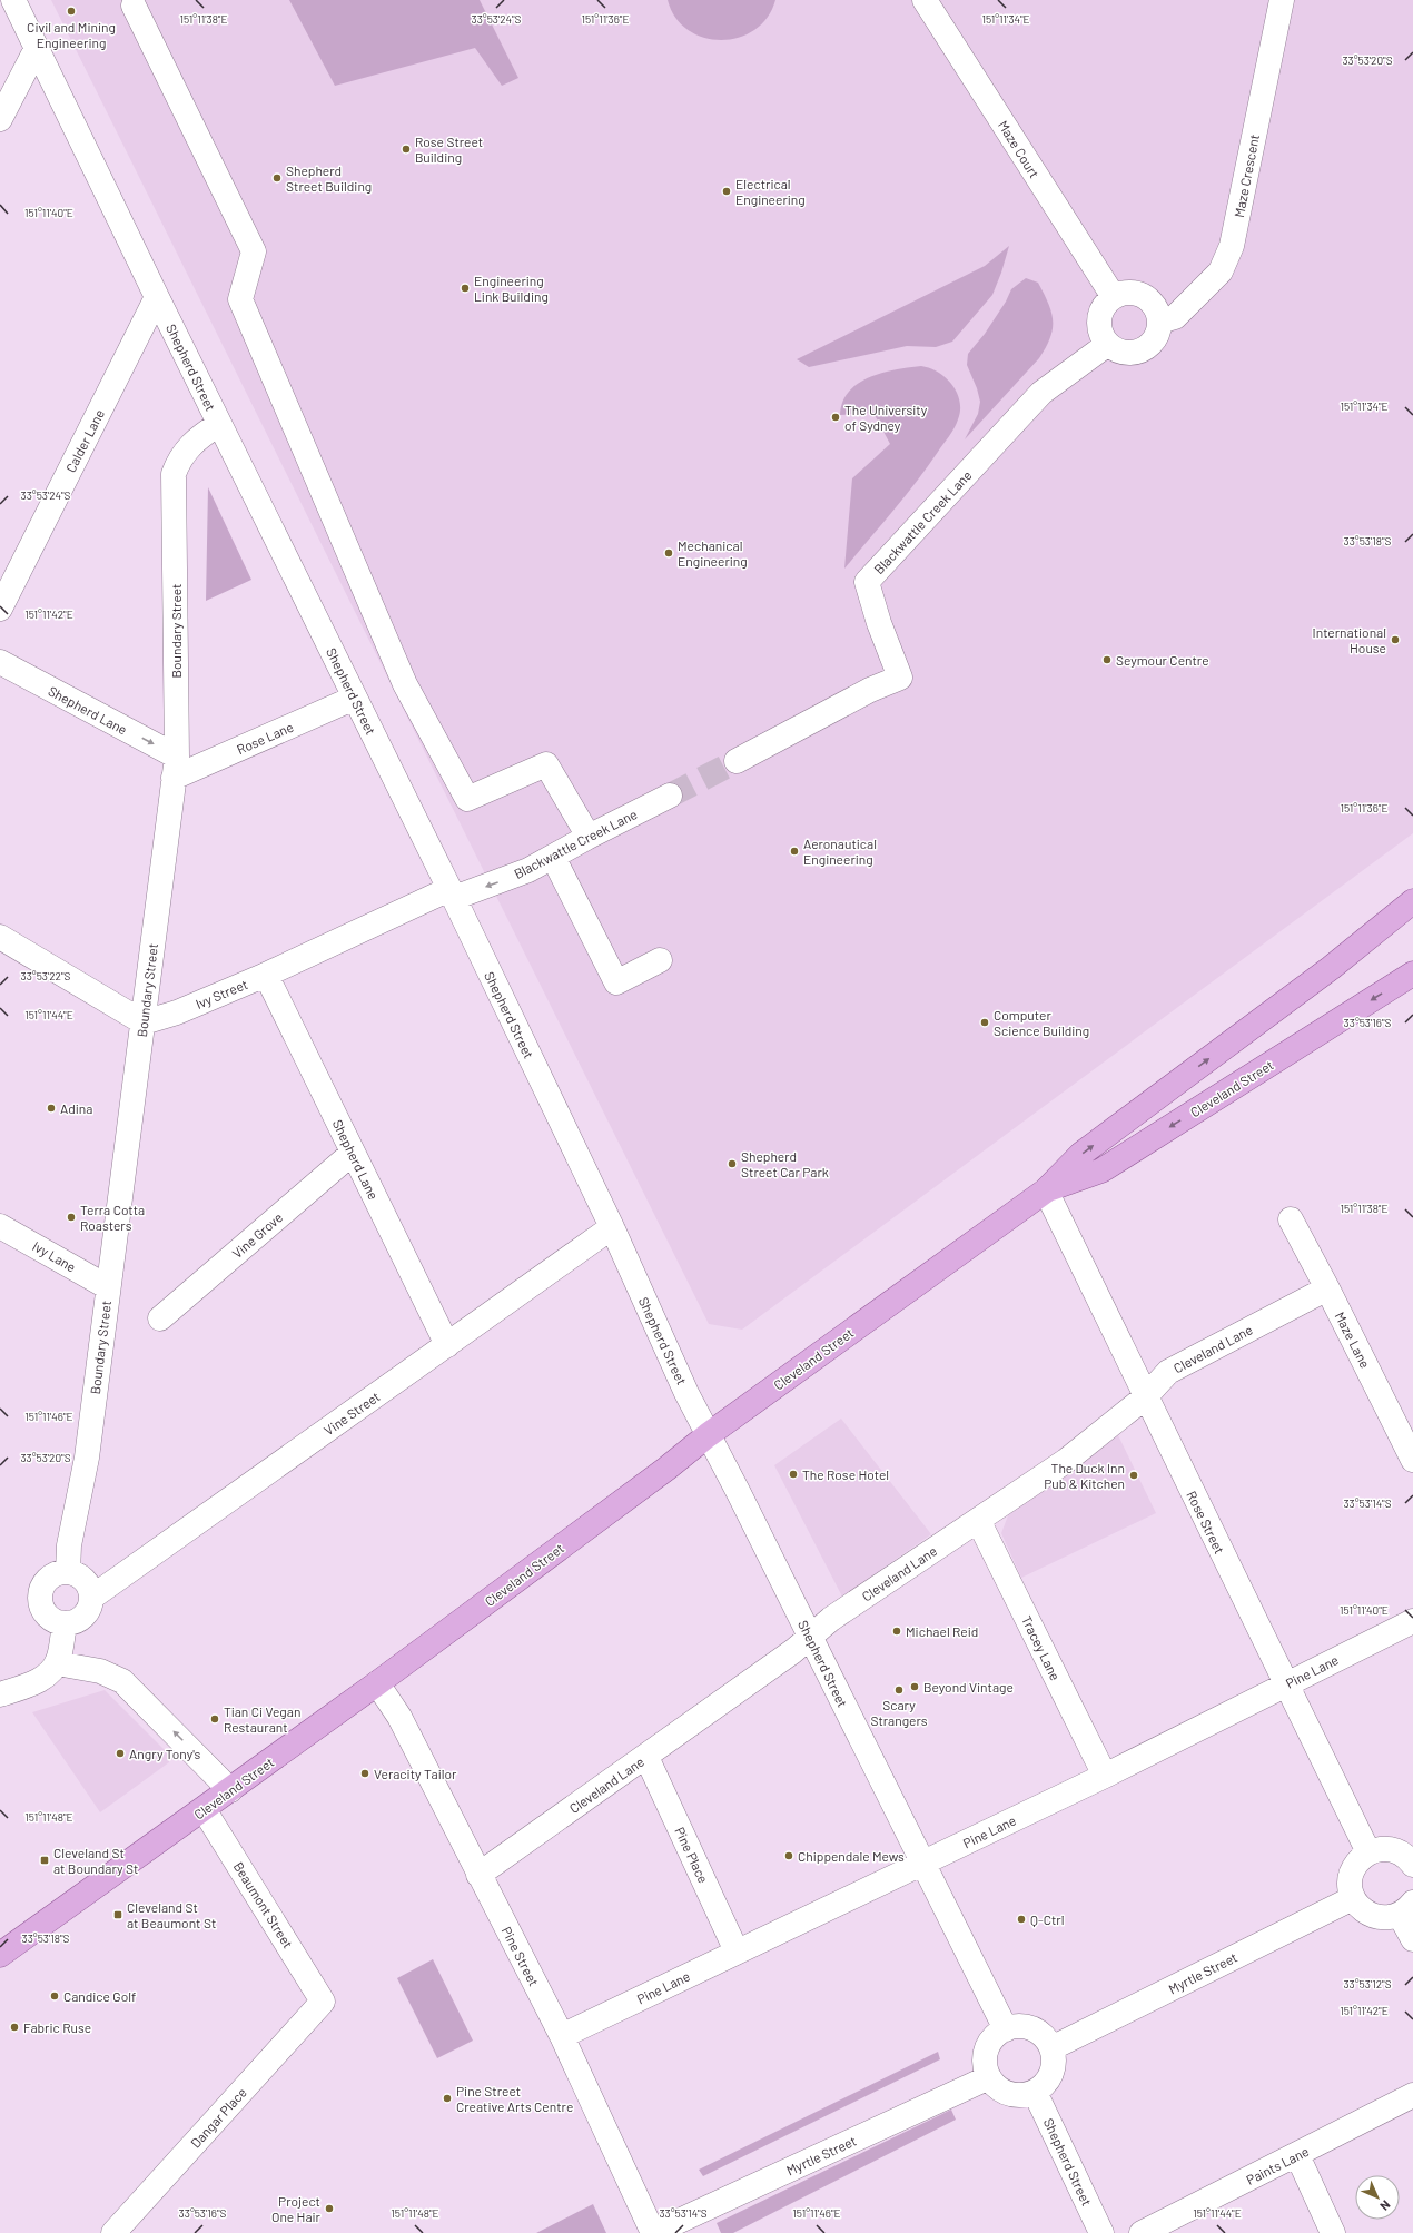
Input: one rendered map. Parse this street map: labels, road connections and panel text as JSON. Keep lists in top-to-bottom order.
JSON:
{
  "streets": {
    "main road": ["Cleveland Street"],
    "street": [
      "Maze Court",
      "Maze Crescent",
      "Shepherd Street",
      "Calder Lane",
      "Blackwattle Creek Lane",
      "Boundary Street",
      "Shepherd Lane",
      "Rose Lane",
      "Ivy Street",
      "Vine Grove",
      "Ivy Lane",
      "Maze Lane",
      "Cleveland Lane",
      "Vine Street",
      "Rose Street",
      "Tracey Lane",
      "Pine Lane",
      "Pine Place",
      "Beaumont Street",
      "Pine Street",
      "Myrtle Street",
      "Dangar Place",
      "Paints Lane"
    ]
  },
  "crossings": [
    ["Maze Court", "Maze Crescent"],
    ["Maze Court", "Blackwattle Creek Lane"],
    ["Maze Crescent", "Blackwattle Creek Lane"],
    ["Shepherd Street", "Calder Lane"],
    ["Shepherd Street", "Blackwattle Creek Lane"],
    ["Shepherd Street", "Boundary Street"],
    ["Shepherd Street", "Rose Lane"],
    ["Shepherd Street", "Ivy Street"],
    ["Shepherd Street", "Cleveland Street"],
    ["Shepherd Street", "Cleveland Lane"],
    ["Shepherd Street", "Vine Street"],
    ["Shepherd Street", "Pine Lane"],
    ["Shepherd Street", "Myrtle Street"],
    ["Blackwattle Creek Lane", "Ivy Street"],
    ["Boundary Street", "Shepherd Lane"],
    ["Boundary Street", "Rose Lane"],
    ["Boundary Street", "Ivy Street"],
    ["Boundary Street", "Ivy Lane"],
    ["Boundary Street", "Vine Street"],
    ["Shepherd Lane", "Rose Lane"],
    ["Shepherd Lane", "Ivy Street"],
    ["Shepherd Lane", "Vine Grove"],
    ["Shepherd Lane", "Vine Street"],
    ["Cleveland Street", "Rose Street"],
    ["Cleveland Street", "Beaumont Street"],
    ["Cleveland Street", "Pine Street"],
    ["Maze Lane", "Cleveland Lane"],
    ["Cleveland Lane", "Rose Street"],
    ["Cleveland Lane", "Tracey Lane"],
    ["Cleveland Lane", "Pine Place"],
    ["Cleveland Lane", "Pine Street"],
    ["Rose Street", "Pine Lane"],
    ["Tracey Lane", "Pine Lane"],
    ["Pine Lane", "Pine Place"],
    ["Pine Lane", "Pine Street"],
    ["Beaumont Street", "Dangar Place"],
    ["Pine Street", "Myrtle Street"]
  ],
  "places": {
    "other": [
      "Civil and Mining Engineering",
      "Rose Street Building",
      "Shepherd Street Building",
      "Electrical Engineering",
      "Engineering Link Building",
      "The University of Sydney",
      "Mechanical Engineering",
      "International House",
      "Seymour Centre",
      "Aeronautical Engineering",
      "Computer Science Building",
      "Adina",
      "Shepherd Street Car Park",
      "Terra Cotta Roasters",
      "The Rose Hotel",
      "The Duck Inn Pub & Kitchen",
      "Michael Reid",
      "Beyond Vintage",
      "Scary Strangers",
      "Tian Ci Vegan Restaurant",
      "Angry Tony's",
      "Veracity Tailor",
      "Chippendale Mews",
      "Q-Ctrl",
      "Candice Golf",
      "Fabric Ruse",
      "Pine Street Creative Arts Centre",
      "Project One Hair"
    ],
    "transit": ["Cleveland St at Boundary St", "Cleveland St at Beaumont St"]
  },
  "north": "bottom right",
  "coordinates": [
    "151°11'38\"E",
    "33°53'24\"S",
    "151°11'36\"E",
    "151°11'34\"E",
    "33°53'20\"S",
    "151°11'40\"E",
    "33°53'18\"S",
    "151°11'42\"E",
    "33°53'22\"S",
    "151°11'44\"E",
    "33°53'16\"S",
    "151°11'46\"E",
    "33°53'14\"S",
    "151°11'48\"E",
    "33°53'12\"S"
  ]
}
